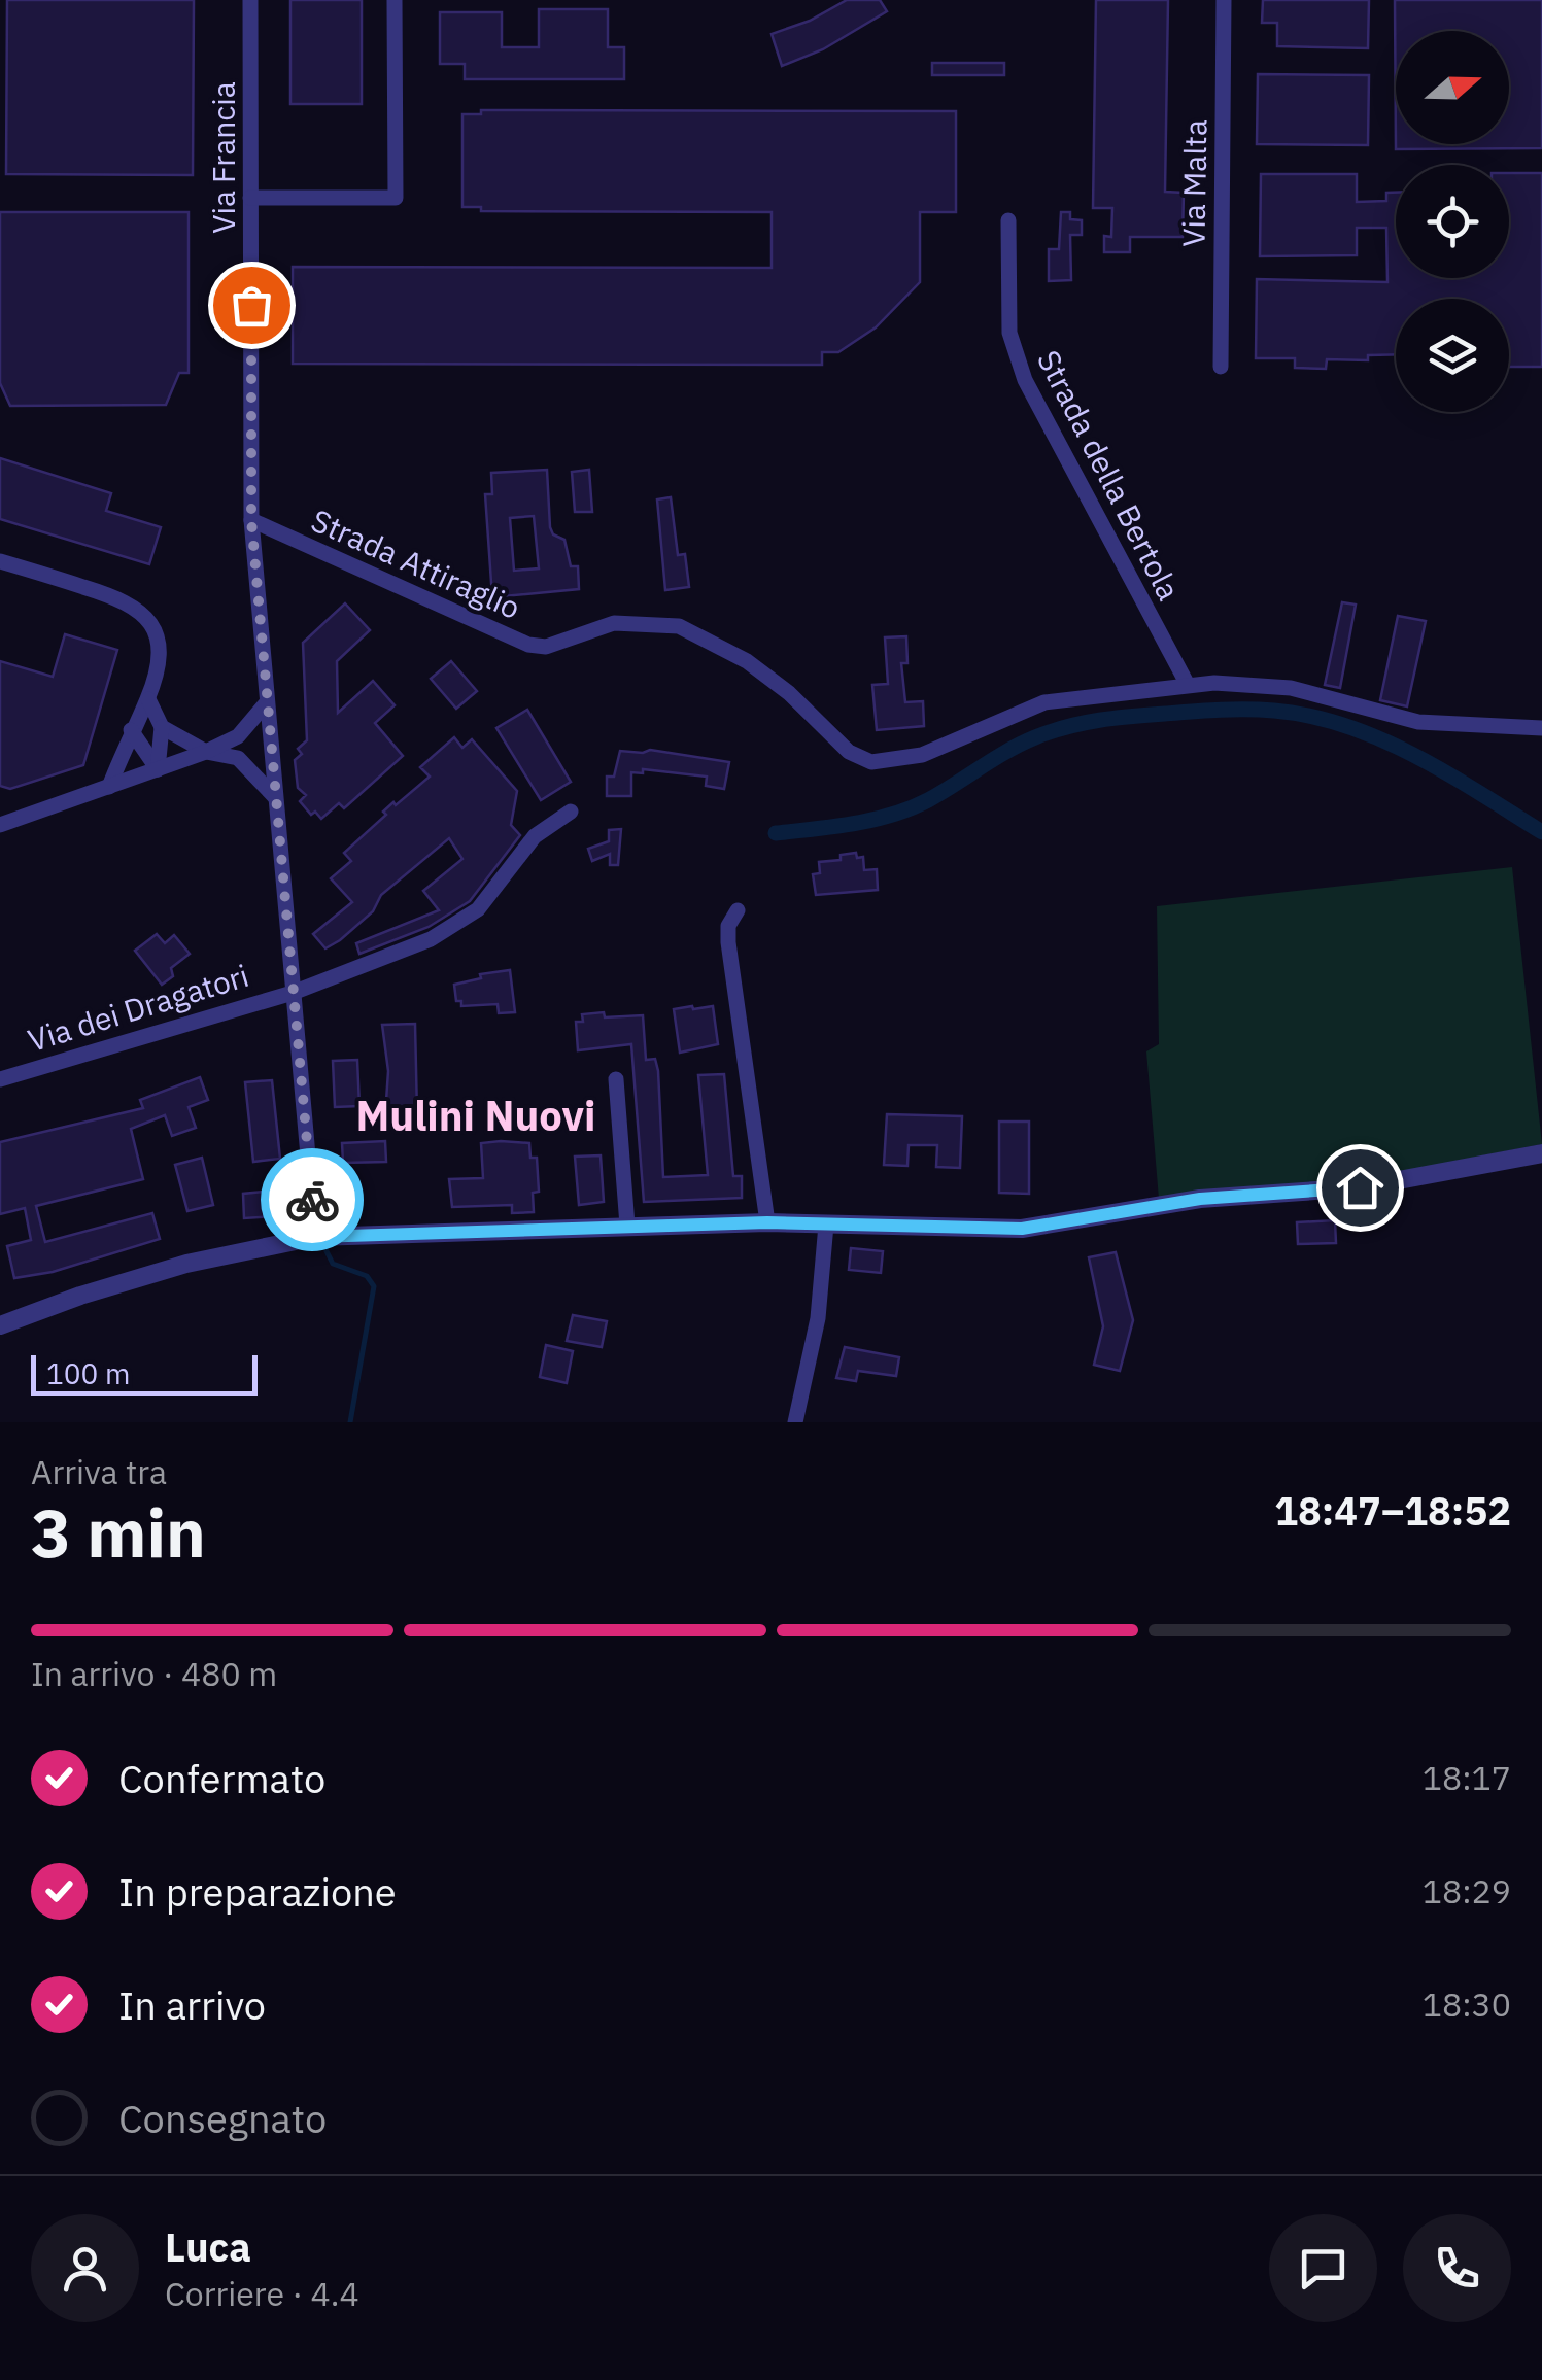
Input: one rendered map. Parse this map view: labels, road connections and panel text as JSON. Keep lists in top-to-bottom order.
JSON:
{
  "streets": {
    "street": [
      "Via Francia",
      "Via Malta",
      "Strada della Bertola",
      "Strada Attiraglio",
      "Via dei Dragatori"
    ]
  },
  "crossings": [
    ["Via Francia", "Strada Attiraglio"],
    ["Via Francia", "Via dei Dragatori"],
    ["Strada della Bertola", "Strada Attiraglio"]
  ],
  "districts": ["Mulini Nuovi"],
  "scale_bar": "100 m",
  "north": "right",
  "page": {
    "scale": "100 m",
    "heading": ["3 min", "Arriva tra", "18:47–18:52"],
    "panel": ["Luca", "Corriere · 4.4"],
    "bar": "In arrivo · 480 m",
    "list": [
      ["Confermato", "18:17"],
      ["In preparazione", "18:29"],
      ["In arrivo", "18:30"],
      "Consegnato"
    ]
  }
}
